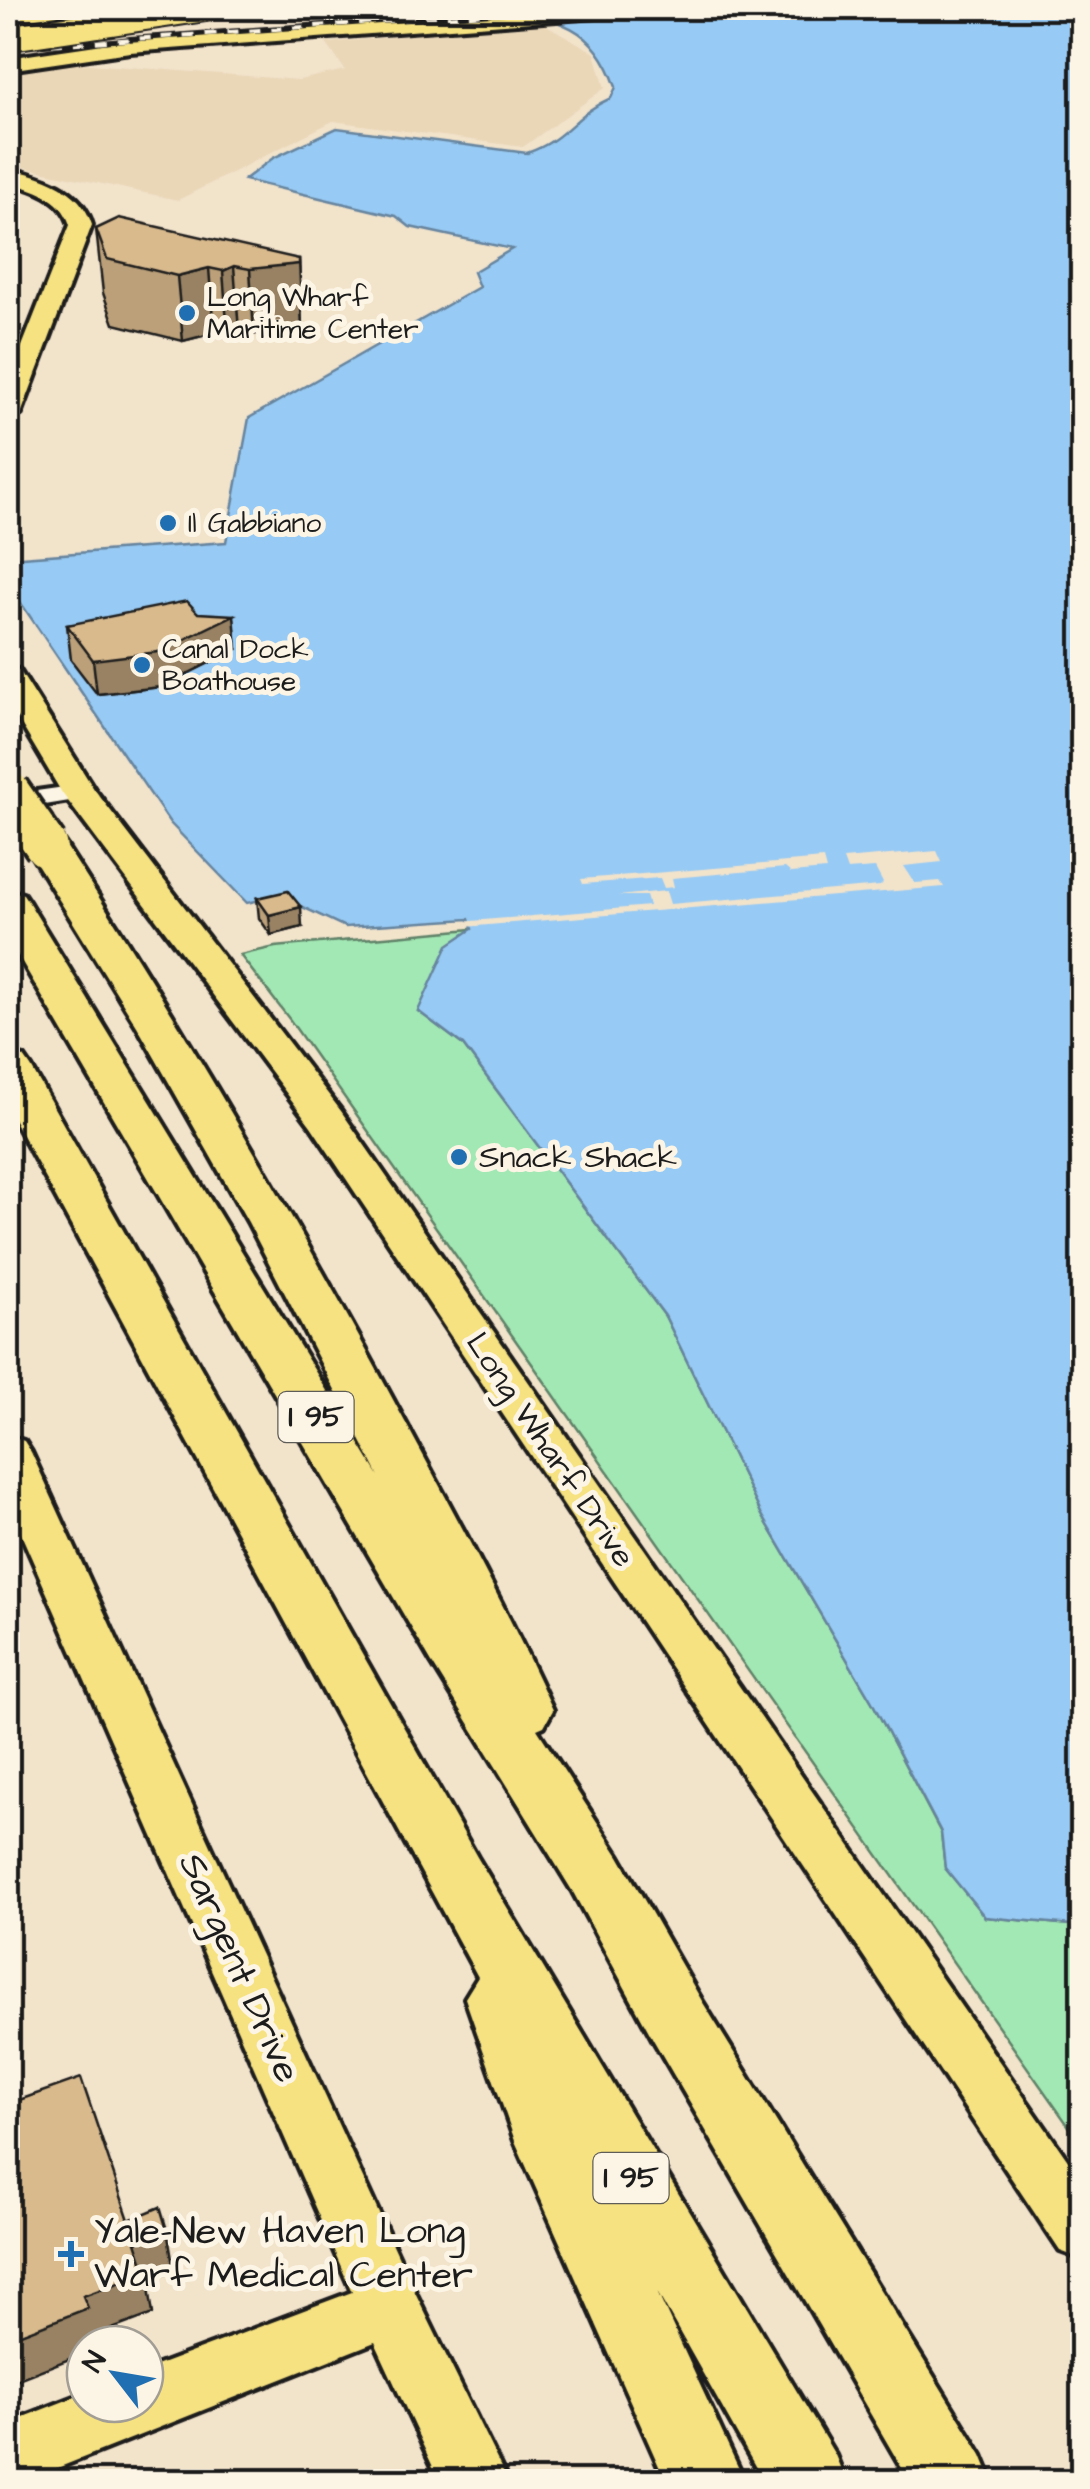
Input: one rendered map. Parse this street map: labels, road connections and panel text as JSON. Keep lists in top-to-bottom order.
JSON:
{
  "streets": {
    "highway": ["I 95"],
    "main road": ["Long Wharf Drive", "Sargent Drive"]
  },
  "places": {
    "other": [
      "Long Wharf Maritime Center",
      "Il Gabbiano",
      "Canal Dock Boathouse",
      "Snack Shack"
    ],
    "health": ["Yale-New Haven Long Warf Medical Center"]
  },
  "north": "top left"
}
